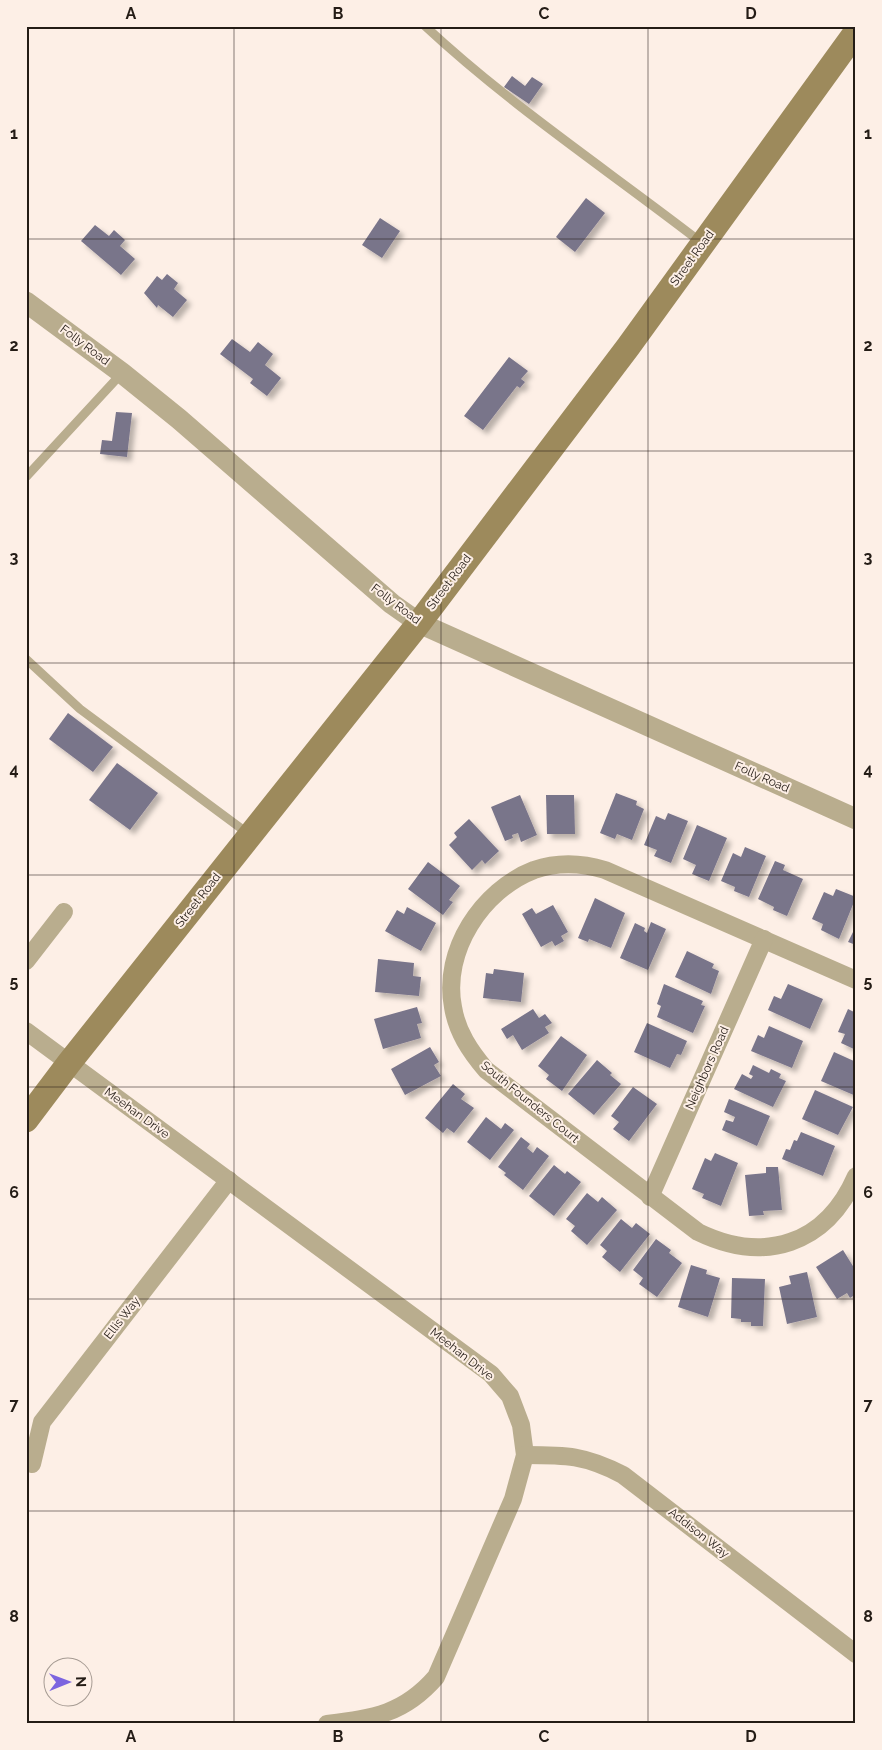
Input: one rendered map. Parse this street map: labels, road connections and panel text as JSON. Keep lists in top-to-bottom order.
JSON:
{
  "streets": {
    "main road": ["Street Road"],
    "street": [
      "Folly Road",
      "Neighbors Road",
      "South Founders Court",
      "Meehan Drive",
      "Ellis Way",
      "Addison Way"
    ]
  },
  "crossings": [
    ["Street Road", "Folly Road"],
    ["Street Road", "Meehan Drive"],
    ["Neighbors Road", "South Founders Court"],
    ["Meehan Drive", "Ellis Way"],
    ["Meehan Drive", "Addison Way"]
  ],
  "north": "right",
  "grid": {
    "columns": [
      "A",
      "B",
      "C",
      "D"
    ],
    "rows": [
      "1",
      "2",
      "3",
      "4",
      "5",
      "6",
      "7",
      "8"
    ]
  }
}
